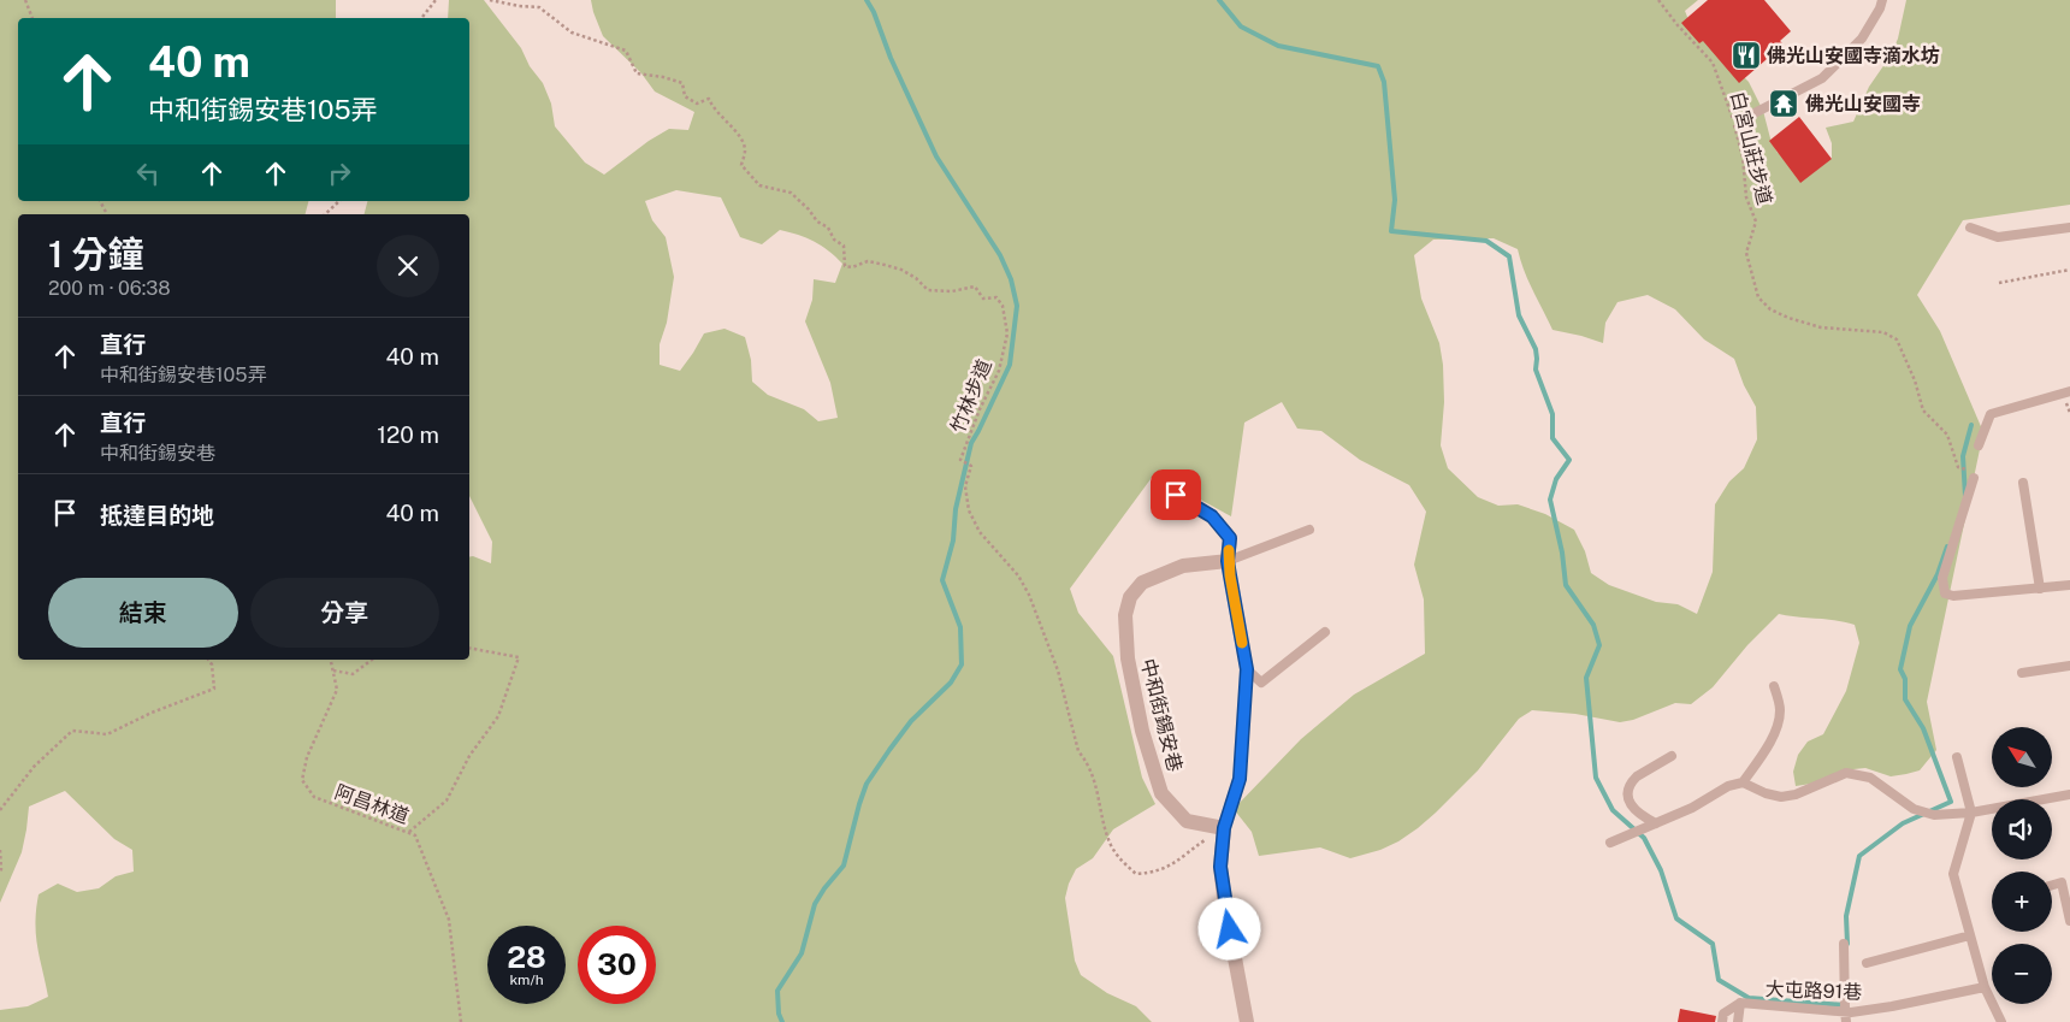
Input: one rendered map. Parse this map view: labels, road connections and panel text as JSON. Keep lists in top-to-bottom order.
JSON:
{
  "streets": {
    "street": ["中和街錫安巷"],
    "lane": ["大屯路91巷"],
    "path": ["白宮山莊步道", "竹林步道", "阿昌林道"]
  },
  "crossings": [
    ["竹林步道", "中和街錫安巷"]
  ],
  "places": {
    "restaurant": ["佛光山安國寺滴水坊"],
    "temple": ["佛光山安國寺"]
  },
  "north": "top left",
  "page": {
    "turn": ["40 m", "中和街錫安巷105弄"],
    "heading": ["1 分鐘", "200 m · 06:38"],
    "list": [
      {
        "name": "直行",
        "note": "中和街錫安巷105弄",
        "value": "40 m"
      },
      {
        "name": "直行",
        "note": "中和街錫安巷",
        "value": "120 m"
      },
      {
        "name": "抵達目的地",
        "value": "40 m"
      }
    ],
    "buttons": ["結束", "分享"],
    "map_buttons": ["+", "−"],
    "speed": "28 km/h",
    "limit": "30"
  }
}
